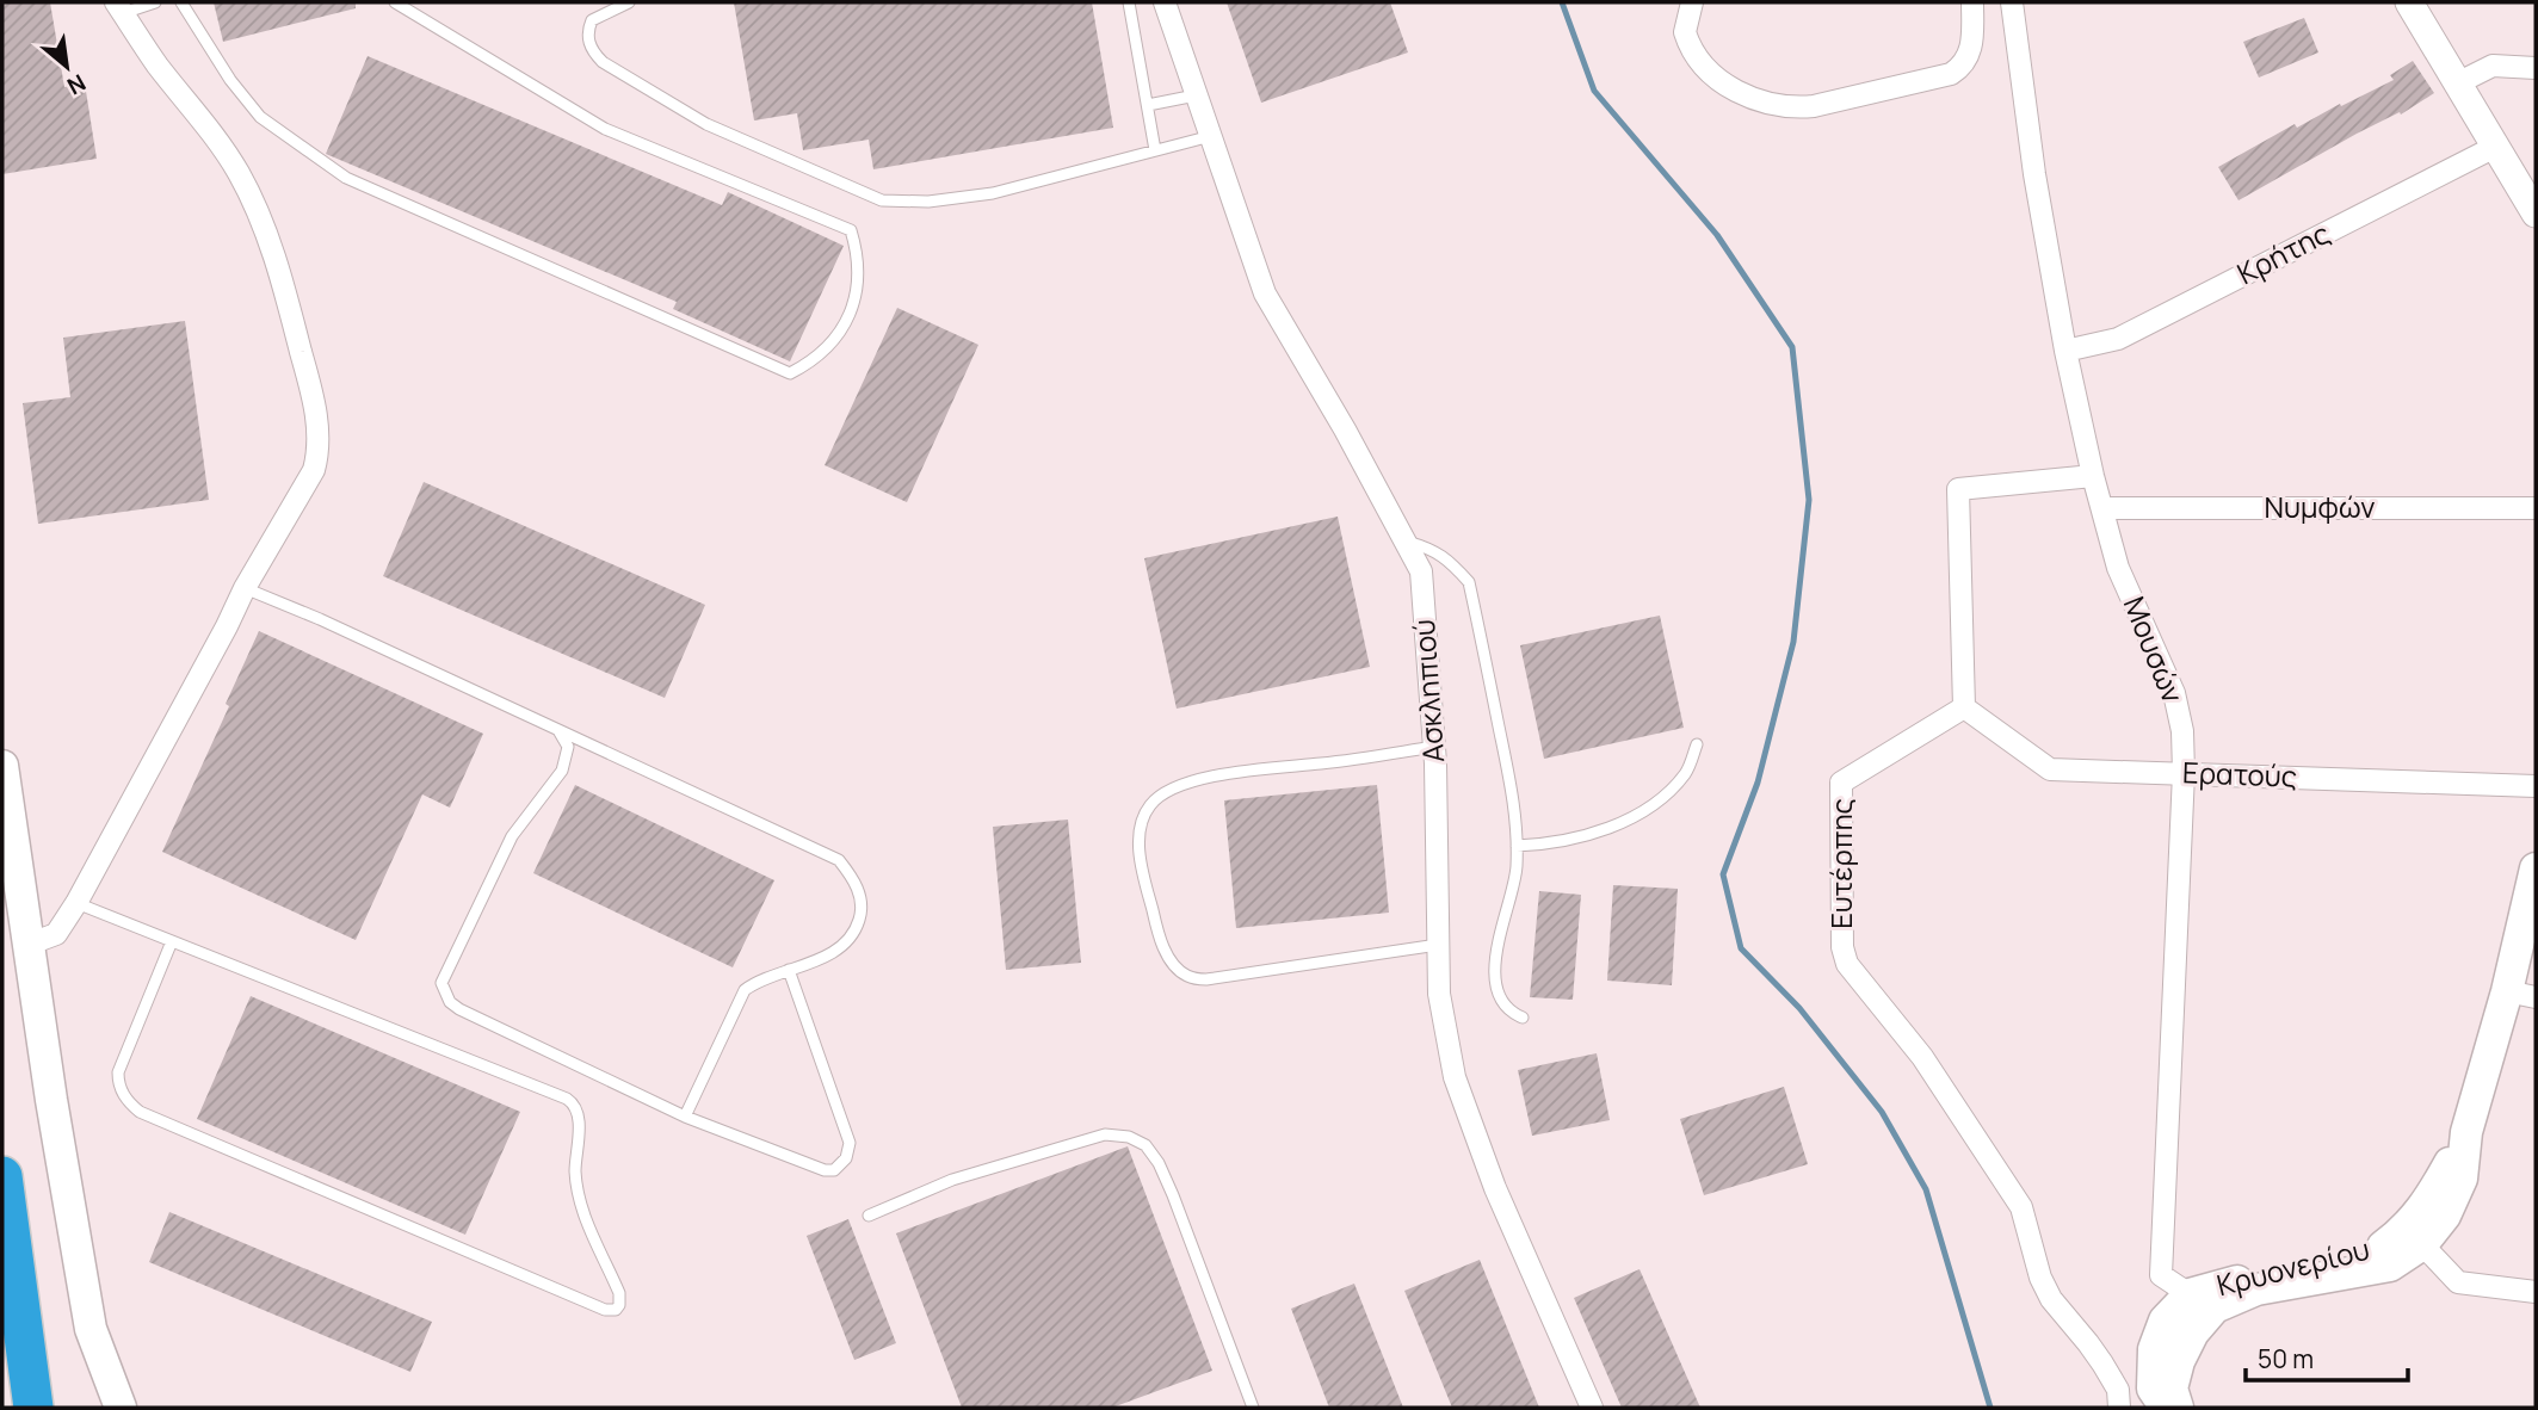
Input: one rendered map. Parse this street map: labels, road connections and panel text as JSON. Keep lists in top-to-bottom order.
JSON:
{
  "streets": {
    "main road": ["Κρυονερίου"],
    "street": [
      "Κρήτης",
      "Νυμφών",
      "Μουσών",
      "Ασκληπιού",
      "Ερατούς",
      "Ευτέρπης"
    ]
  },
  "crossings": [
    ["Κρήτης", "Μουσών"],
    ["Νυμφών", "Μουσών"],
    ["Μουσών", "Ερατούς"],
    ["Μουσών", "Κρυονερίου"],
    ["Ερατούς", "Ευτέρπης"]
  ],
  "scale_bar": "50 m",
  "north": "bottom right"
}
